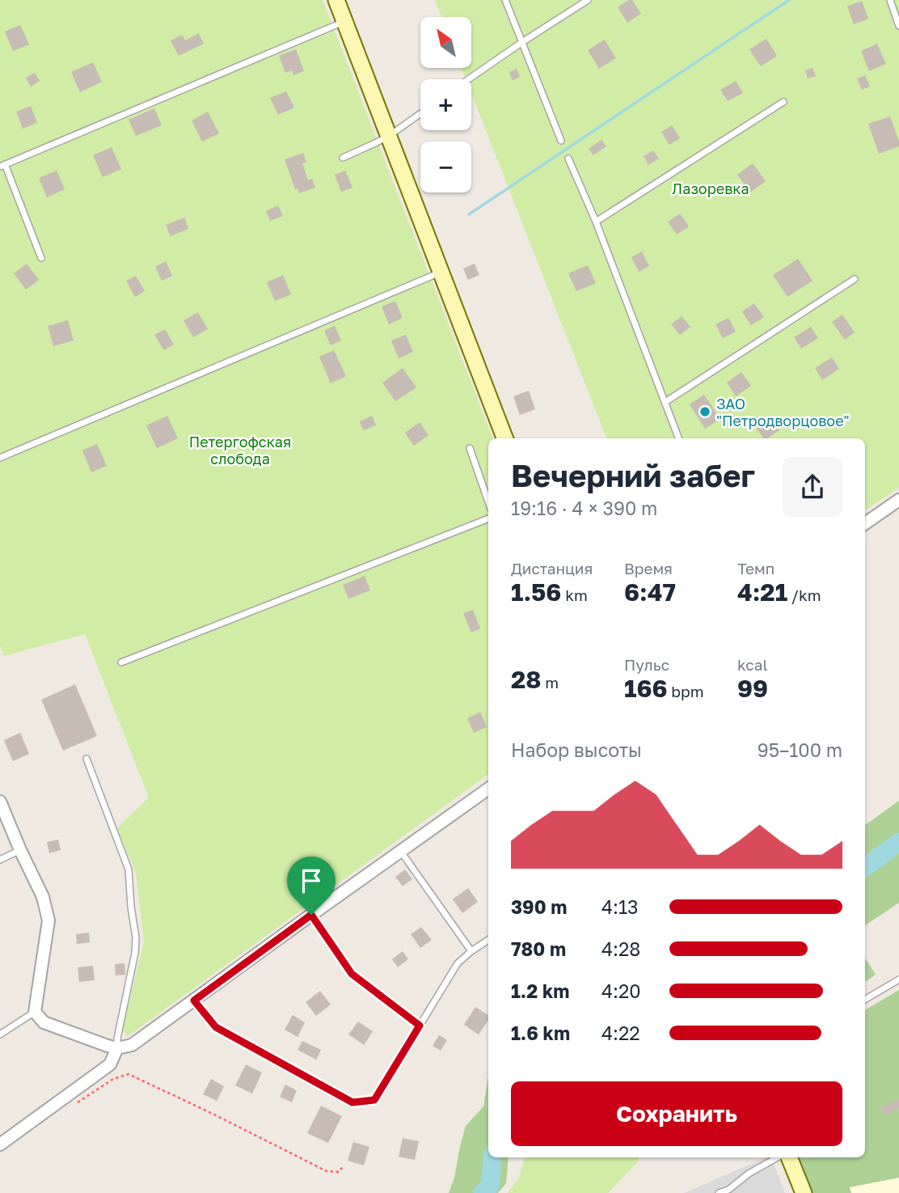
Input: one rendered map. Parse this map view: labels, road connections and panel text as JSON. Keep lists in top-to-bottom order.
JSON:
{
  "parks": ["Лазоревка", "Петергофская слобода"],
  "places": ["ЗАО \"Петродворцовое\""],
  "north": "top left",
  "page": {
    "map_buttons": ["+", "−"],
    "heading": ["Вечерний забег", "19:16 · 4 × 390 m"],
    "stats": [
      ["Дистанция", "1.56 km"],
      ["Время", "6:47"],
      ["Темп", "4:21 /km"],
      ["28 m"],
      ["Пульс", "166 bpm"],
      ["kcal", "99"]
    ],
    "chart": ["Набор высоты", "95–100 m"],
    "list": [
      {
        "name": "390 m",
        "note": "4:13"
      },
      {
        "name": "780 m",
        "note": "4:28"
      },
      {
        "name": "1.2 km",
        "note": "4:20"
      },
      {
        "name": "1.6 km",
        "note": "4:22"
      }
    ],
    "buttons": "Сохранить"
  }
}
